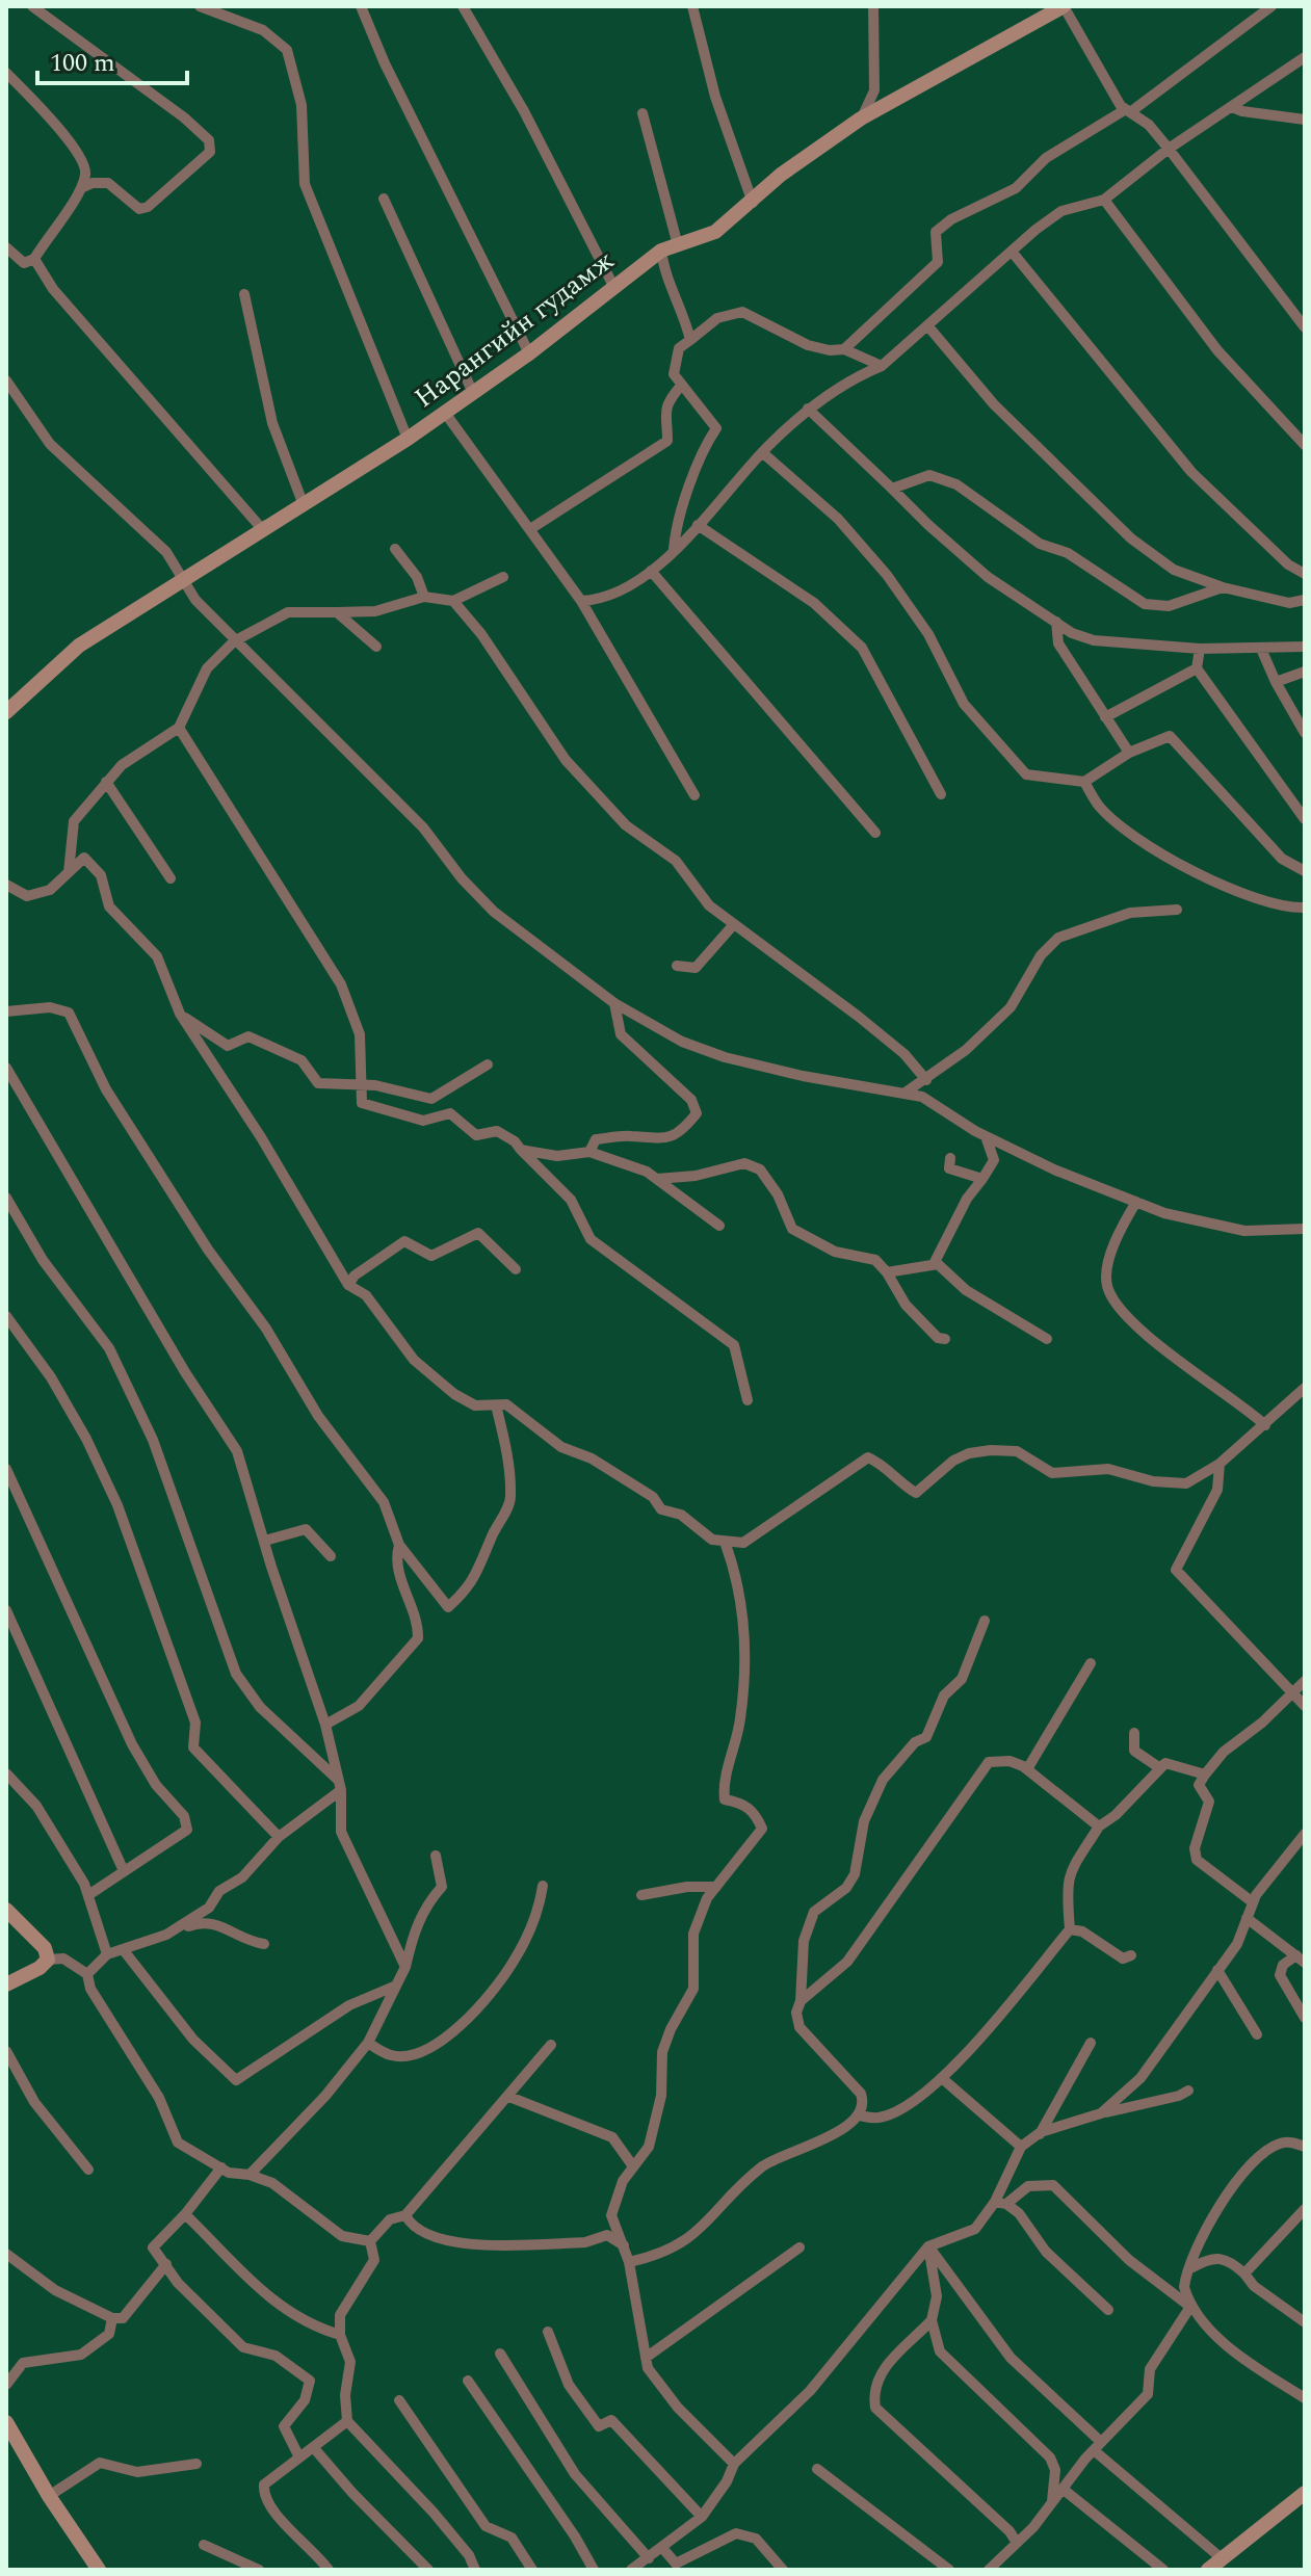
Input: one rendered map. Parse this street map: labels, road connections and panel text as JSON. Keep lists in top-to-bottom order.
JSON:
{
  "streets": {
    "main road": ["Нарангийн гудамж"]
  },
  "scale_bar": "100 m"
}
